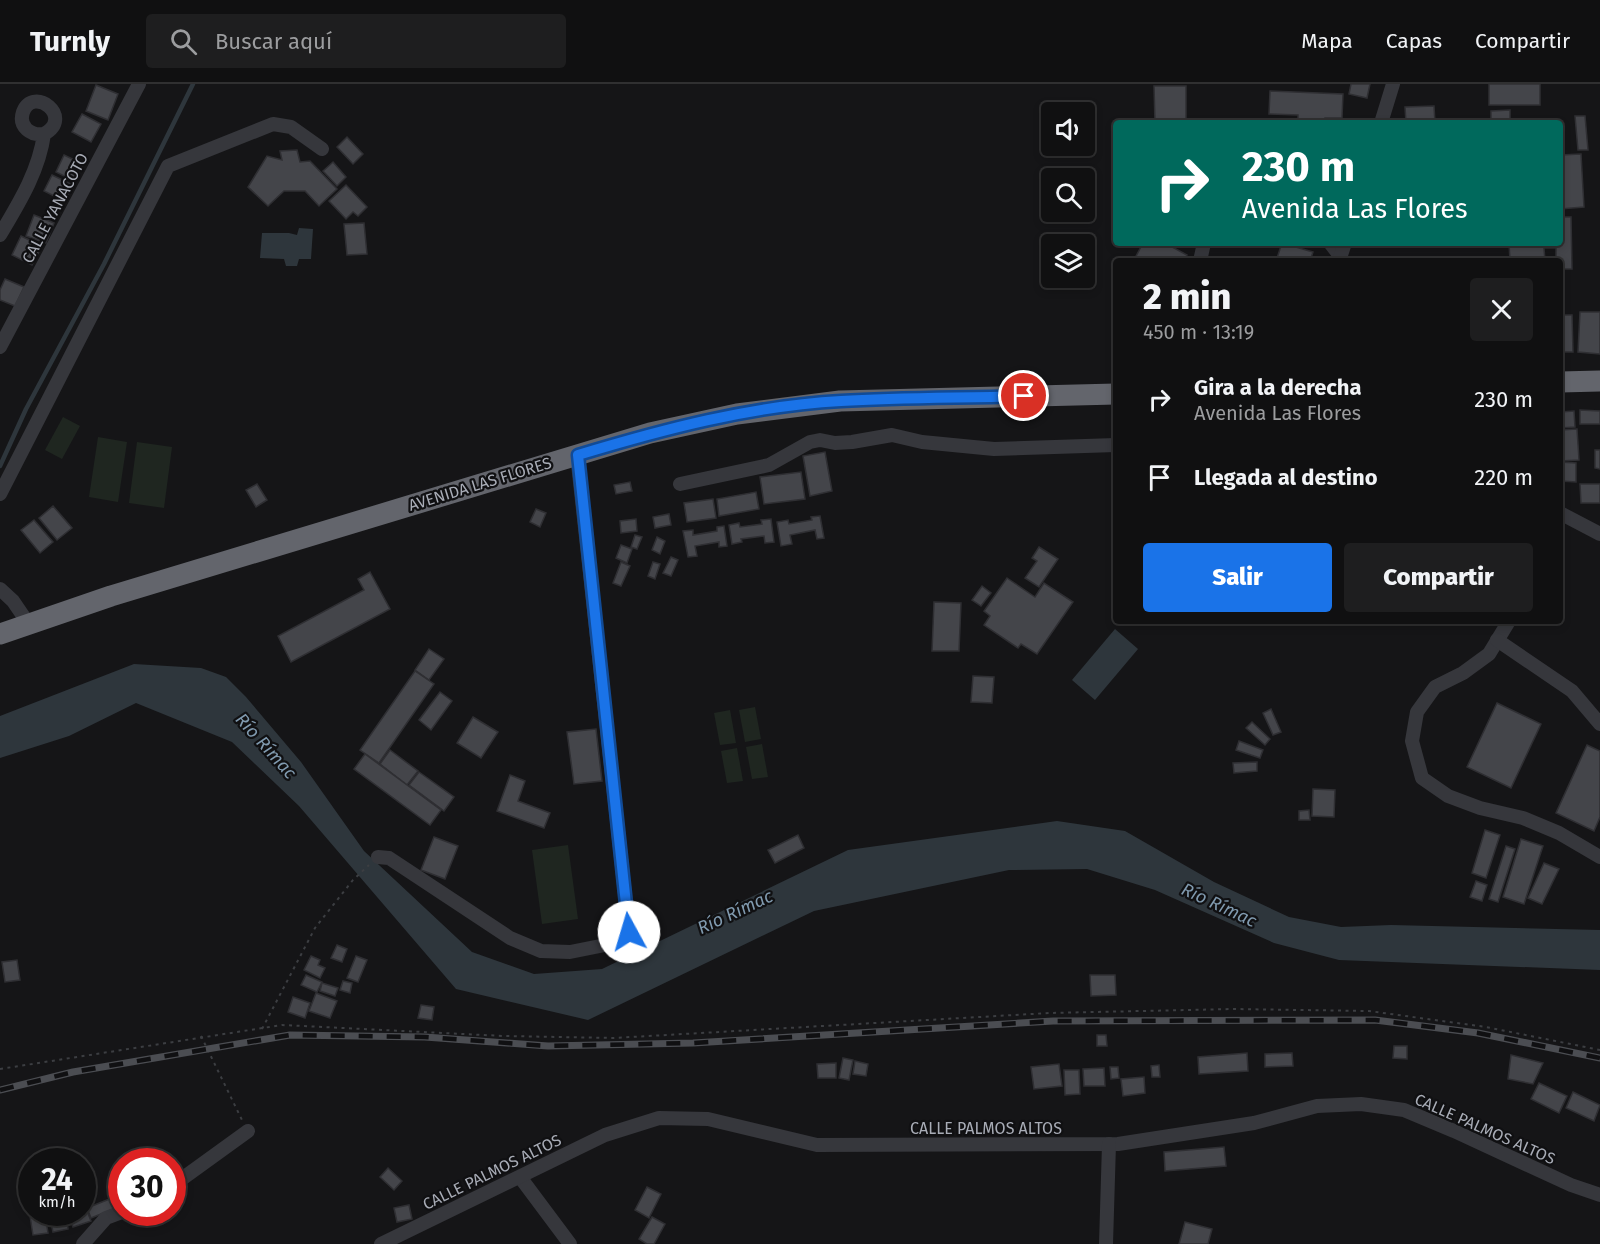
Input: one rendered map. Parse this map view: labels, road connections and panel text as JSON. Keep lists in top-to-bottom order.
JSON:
{
  "streets": {
    "highway": ["AVENIDA LAS FLORES"],
    "street": ["CALLE YANACOTO", "CALLE PALMOS ALTOS"]
  },
  "water": ["Río Rímac"],
  "page": {
    "header": "Turnly",
    "search": "Buscar aquí",
    "nav": ["Mapa", "Capas", "Compartir"],
    "turn": ["230 m", "Avenida Las Flores"],
    "heading": ["2 min", "450 m · 13:19"],
    "list": [
      {
        "name": "Gira a la derecha",
        "note": "Avenida Las Flores",
        "value": "230 m"
      },
      {
        "name": "Llegada al destino",
        "value": "220 m"
      }
    ],
    "buttons": ["Salir", "Compartir"],
    "speed": "24 km/h",
    "limit": "30"
  }
}
